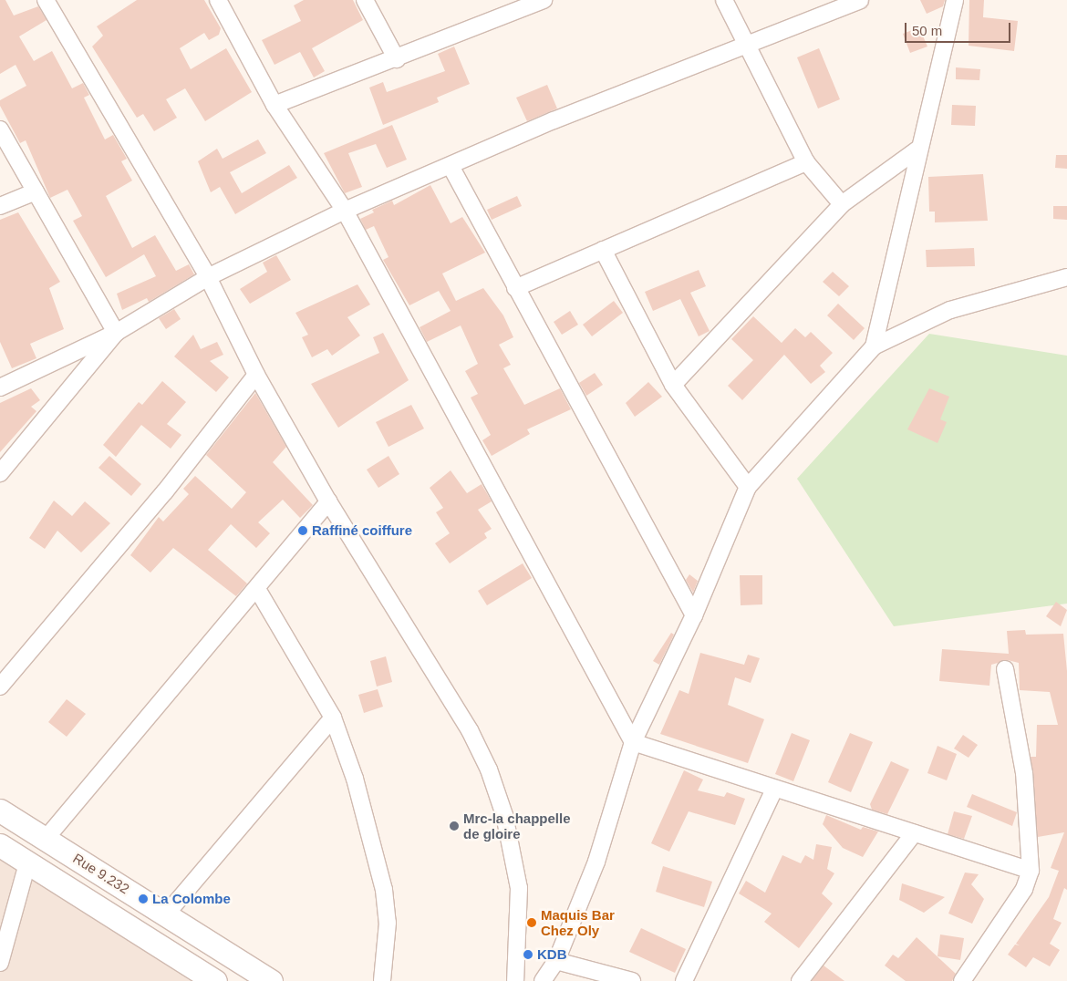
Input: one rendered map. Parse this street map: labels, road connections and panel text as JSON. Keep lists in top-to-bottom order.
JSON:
{
  "streets": {
    "street": ["Rue 9.232"]
  },
  "places": [
    "Raffiné coiffure",
    "Mrc-la chappelle de gloire",
    "La Colombe",
    "Maquis Bar Chez Oly",
    "KDB"
  ],
  "scale_bar": "50 m"
}
